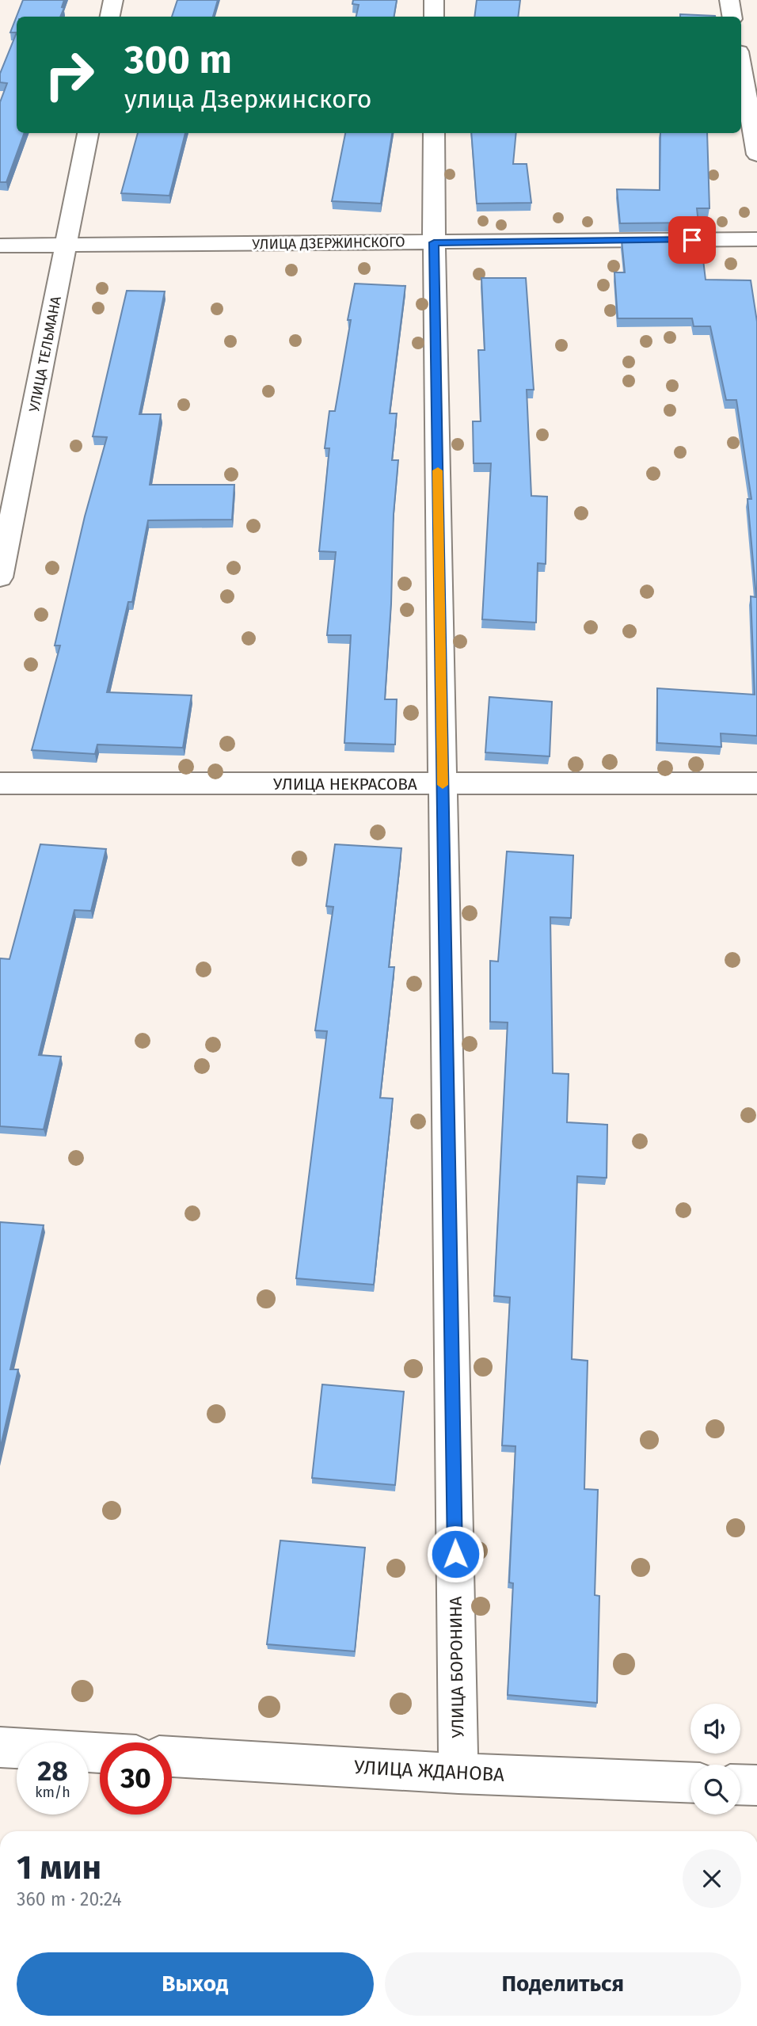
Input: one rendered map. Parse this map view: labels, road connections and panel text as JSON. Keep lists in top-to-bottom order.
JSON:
{
  "streets": {
    "street": [
      "УЛИЦА ДЗЕРЖИНСКОГО",
      "УЛИЦА ТЕЛЬМАНА",
      "УЛИЦА НЕКРАСОВА",
      "УЛИЦА БОРОНИНА",
      "УЛИЦА ЖДАНОВА"
    ]
  },
  "crossings": [
    ["УЛИЦА ДЗЕРЖИНСКОГО", "УЛИЦА ТЕЛЬМАНА"],
    ["УЛИЦА ДЗЕРЖИНСКОГО", "УЛИЦА БОРОНИНА"],
    ["УЛИЦА НЕКРАСОВА", "УЛИЦА БОРОНИНА"],
    ["УЛИЦА БОРОНИНА", "УЛИЦА ЖДАНОВА"]
  ],
  "page": {
    "turn": ["300 m", "улица Дзержинского"],
    "speed": "28 km/h",
    "limit": "30",
    "heading": ["1 мин", "360 m · 20:24"],
    "buttons": ["Выход", "Поделиться"]
  }
}
